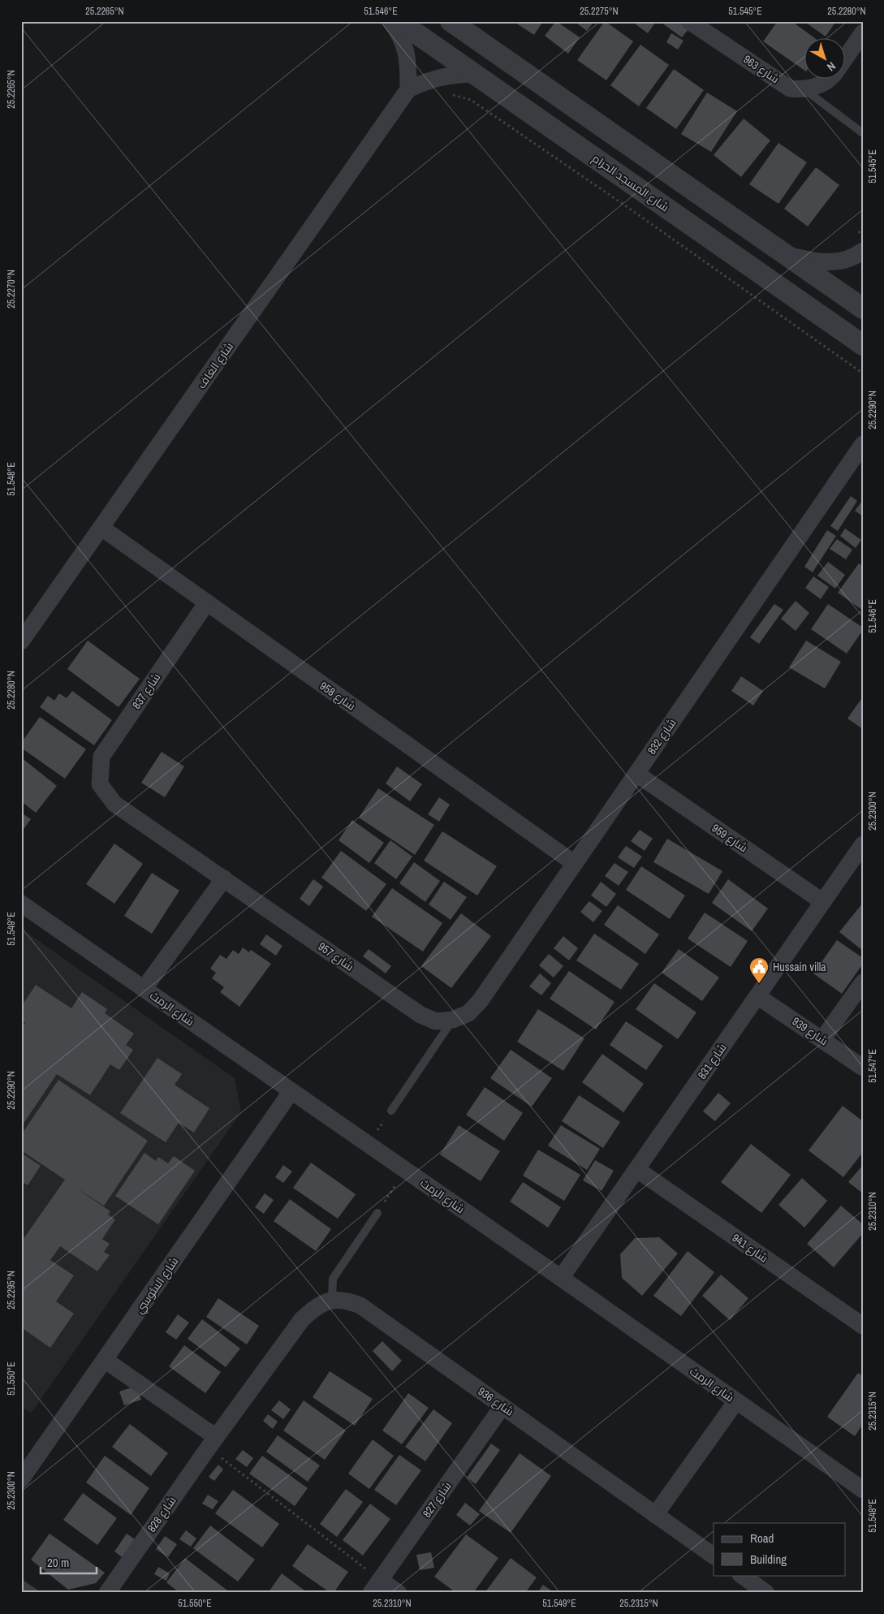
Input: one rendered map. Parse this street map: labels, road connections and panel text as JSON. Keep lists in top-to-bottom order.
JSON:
{
  "streets": {
    "street": [
      "شارع 963",
      "شارع المسجد الحرام",
      "شارع الغاف",
      "شارع 837",
      "شارع 958",
      "شارع 832",
      "شارع 959",
      "شارع 957",
      "شارع الرمث",
      "شارع 939",
      "شارع 831",
      "شارع 941",
      "شارع السُّوسي",
      "شارع 936",
      "شارع 827",
      "شارع 828"
    ]
  },
  "crossings": [
    ["شارع المسجد الحرام", "شارع الغاف"],
    ["شارع الغاف", "شارع 958"],
    ["شارع 837", "شارع 958"],
    ["شارع 837", "شارع 957"],
    ["شارع 958", "شارع 832"],
    ["شارع 832", "شارع 959"],
    ["شارع 832", "شارع 957"],
    ["شارع 959", "شارع 831"],
    ["شارع الرمث", "شارع 831"],
    ["شارع الرمث", "شارع السُّوسي"],
    ["شارع 939", "شارع 831"],
    ["شارع 831", "شارع 941"],
    ["شارع 936", "شارع 827"],
    ["شارع 936", "شارع 828"]
  ],
  "places": {
    "public building": ["Hussain villa"]
  },
  "legend": ["Road", "Building"],
  "scale_bar": "20 m",
  "north": "bottom right",
  "coordinates": [
    "25.2265°N",
    "51.546°E",
    "25.2275°N",
    "51.545°E",
    "25.2280°N",
    "25.2270°N",
    "25.2290°N",
    "51.548°E",
    "25.2300°N",
    "51.549°E",
    "51.547°E",
    "25.2310°N",
    "25.2295°N",
    "51.550°E",
    "25.2315°N"
  ]
}
